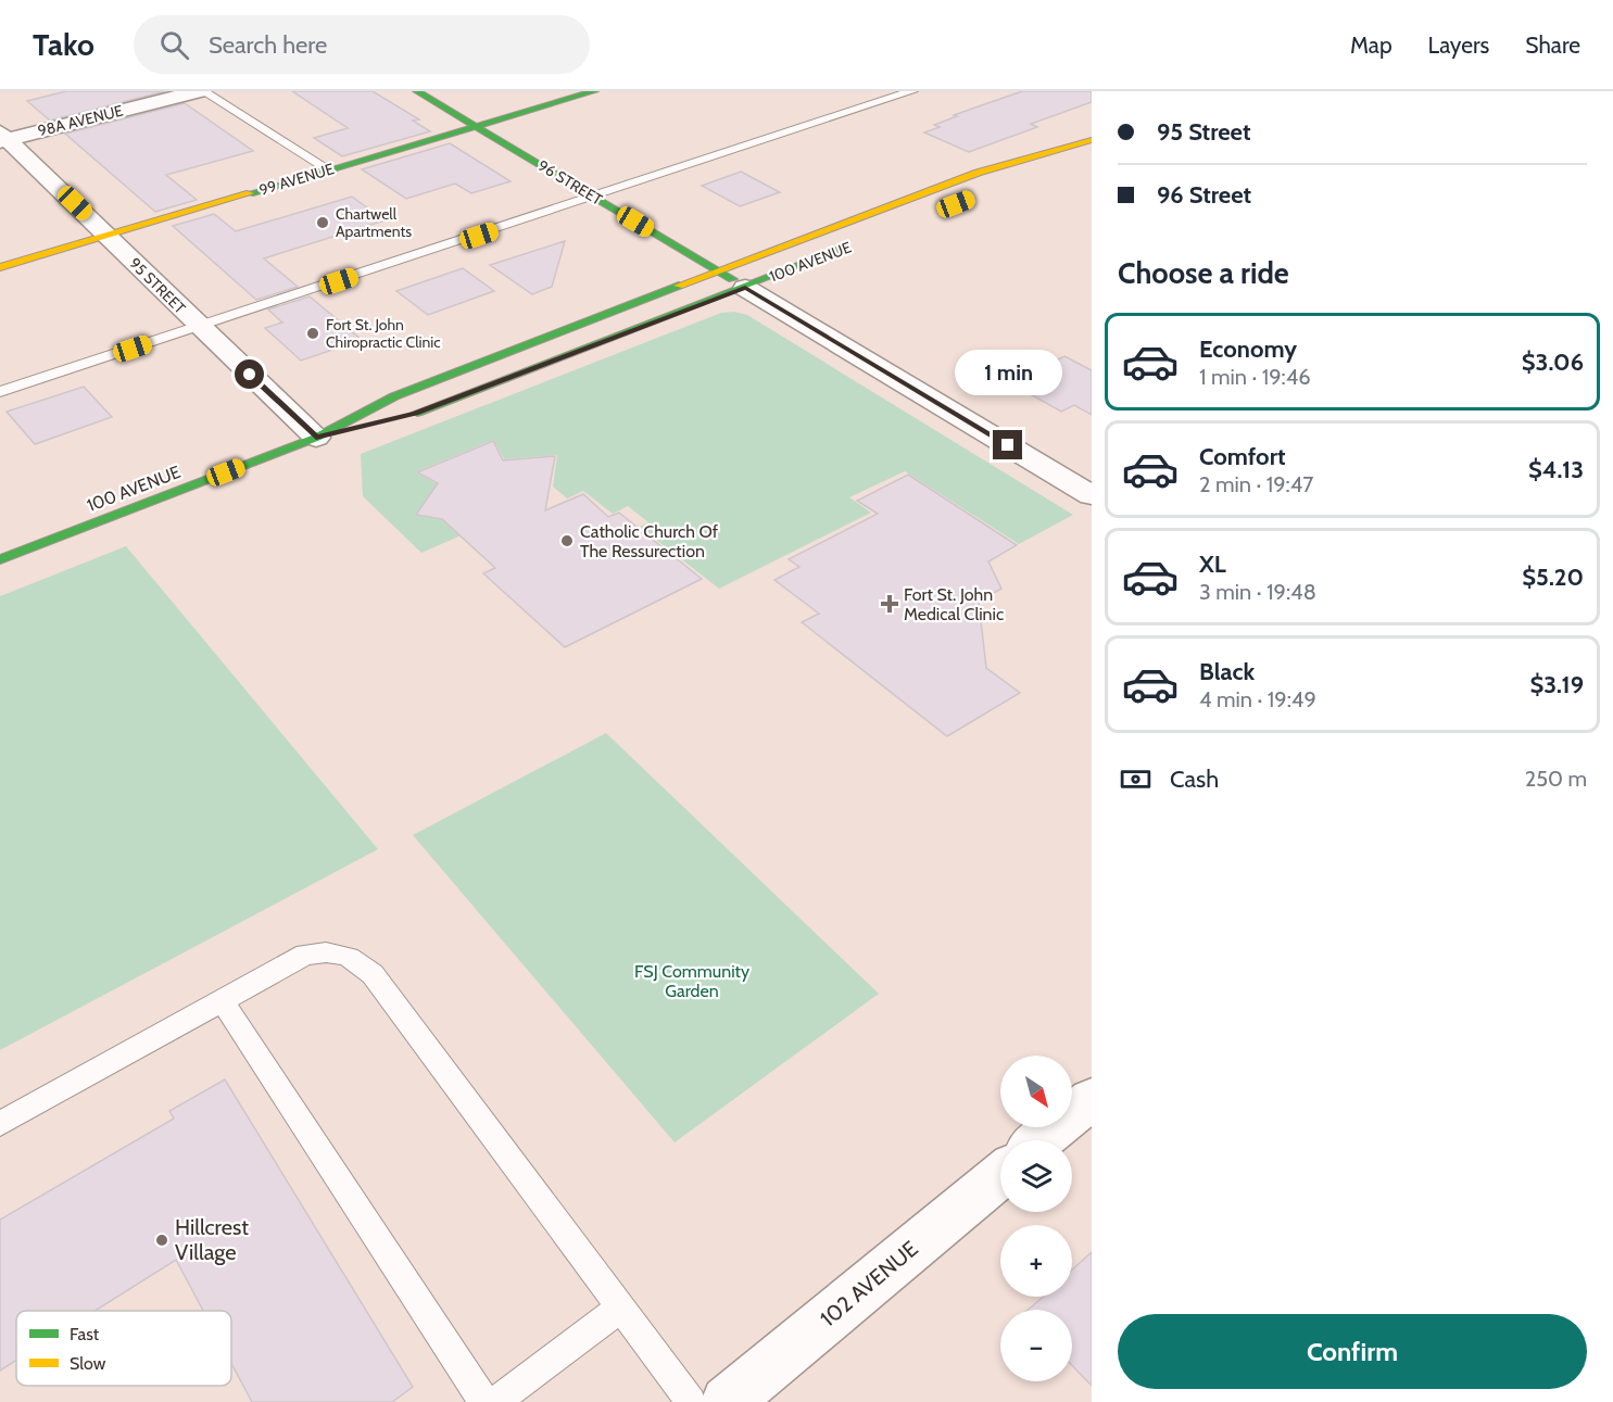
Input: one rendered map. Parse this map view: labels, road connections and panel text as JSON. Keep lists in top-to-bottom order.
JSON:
{
  "streets": {
    "main road": ["99 AVENUE", "96 STREET", "100 AVENUE"],
    "street": ["98A AVENUE", "95 STREET", "102 AVENUE"]
  },
  "crossings": [
    ["98A AVENUE", "95 STREET"],
    ["99 AVENUE", "96 STREET"],
    ["99 AVENUE", "95 STREET"],
    ["96 STREET", "100 AVENUE"],
    ["100 AVENUE", "95 STREET"]
  ],
  "parks": ["FSJ Community Garden"],
  "places": {
    "other": [
      "Chartwell Apartments",
      "Fort St. John Chiropractic Clinic",
      "Catholic Church Of The Ressurection",
      "Hillcrest Village"
    ],
    "health": ["Fort St. John Medical Clinic"]
  },
  "legend": ["Fast", "Slow"],
  "north": "bottom right",
  "page": {
    "header": "Tako",
    "search": "Search here",
    "nav": ["Map", "Layers", "Share"],
    "banner": ["95 Street", "96 Street"],
    "heading": "Choose a ride",
    "list": [
      {
        "name": "Economy",
        "note": "1 min · 19:46",
        "value": "$3.06"
      },
      {
        "name": "Comfort",
        "note": "2 min · 19:47",
        "value": "$4.13"
      },
      {
        "name": "XL",
        "note": "3 min · 19:48",
        "value": "$5.20"
      },
      {
        "name": "Black",
        "note": "4 min · 19:49",
        "value": "$3.19"
      }
    ],
    "bubble": "1 min",
    "pay": ["Cash", "250 m"],
    "map_buttons": ["+", "−"],
    "buttons": "Confirm"
  }
}
